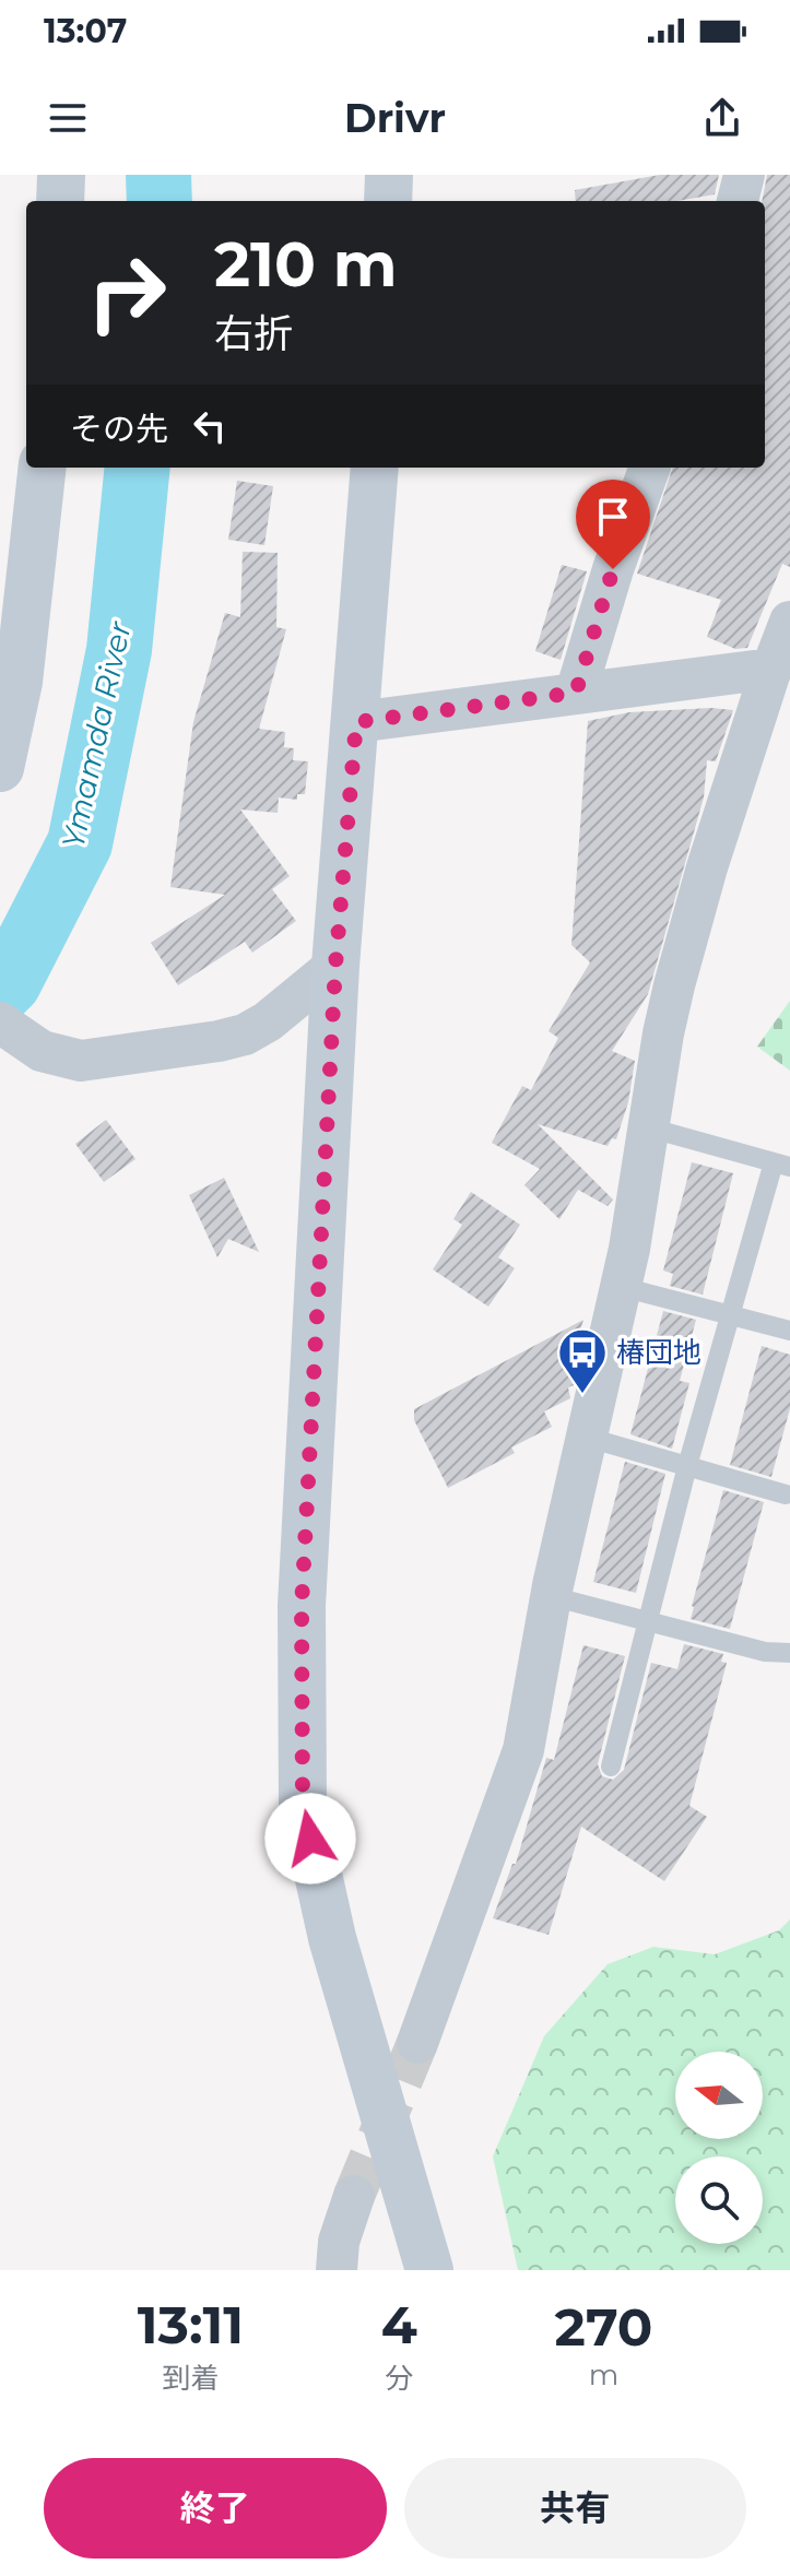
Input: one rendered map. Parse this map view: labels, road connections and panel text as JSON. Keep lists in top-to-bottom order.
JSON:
{
  "water": ["Ymamda River"],
  "places": {
    "bus stop": ["椿団地"]
  },
  "north": "left",
  "page": {
    "status": "13:07",
    "header": "Drivr",
    "turn": ["210 m", "右折"],
    "then": "その先",
    "eta": [
      "13:11",
      "到着",
      "4",
      "分",
      "270",
      "m"
    ],
    "buttons": ["終了", "共有"]
  }
}
